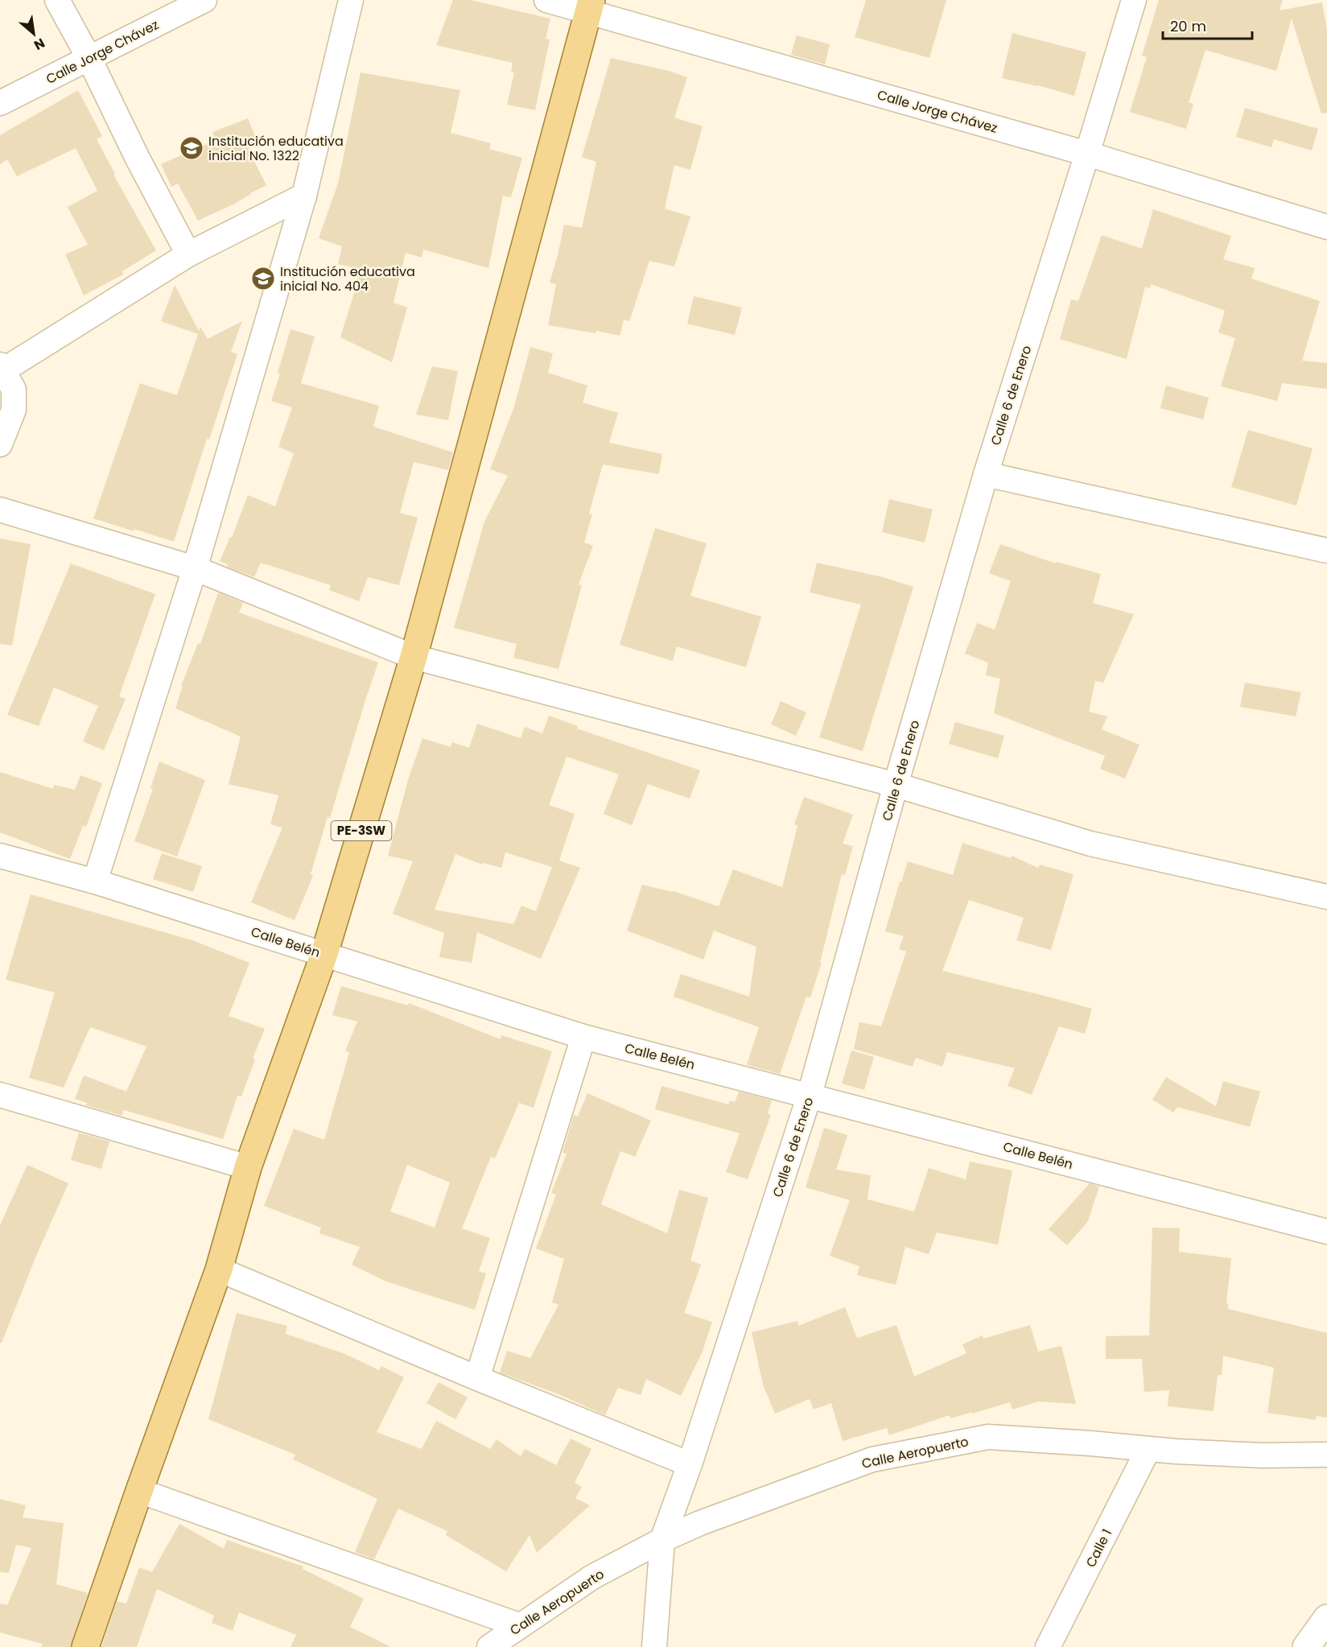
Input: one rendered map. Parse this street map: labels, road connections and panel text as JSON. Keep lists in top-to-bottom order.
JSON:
{
  "streets": {
    "main road": ["PE-3SW"],
    "street": [
      "Calle Jorge Chávez",
      "Calle 6 de Enero",
      "Calle Belén",
      "Calle Aeropuerto",
      "Calle 1"
    ]
  },
  "crossings": [
    ["Calle Jorge Chávez", "Calle 6 de Enero"],
    ["Calle Jorge Chávez", "PE-3SW"],
    ["Calle 6 de Enero", "Calle Belén"],
    ["Calle 6 de Enero", "Calle Aeropuerto"],
    ["PE-3SW", "Calle Belén"],
    ["Calle Aeropuerto", "Calle 1"]
  ],
  "places": {
    "school or university": ["Institución educativa inicial No. 1322", "Institución educativa inicial No. 404"]
  },
  "scale_bar": "20 m",
  "north": "bottom right"
}
